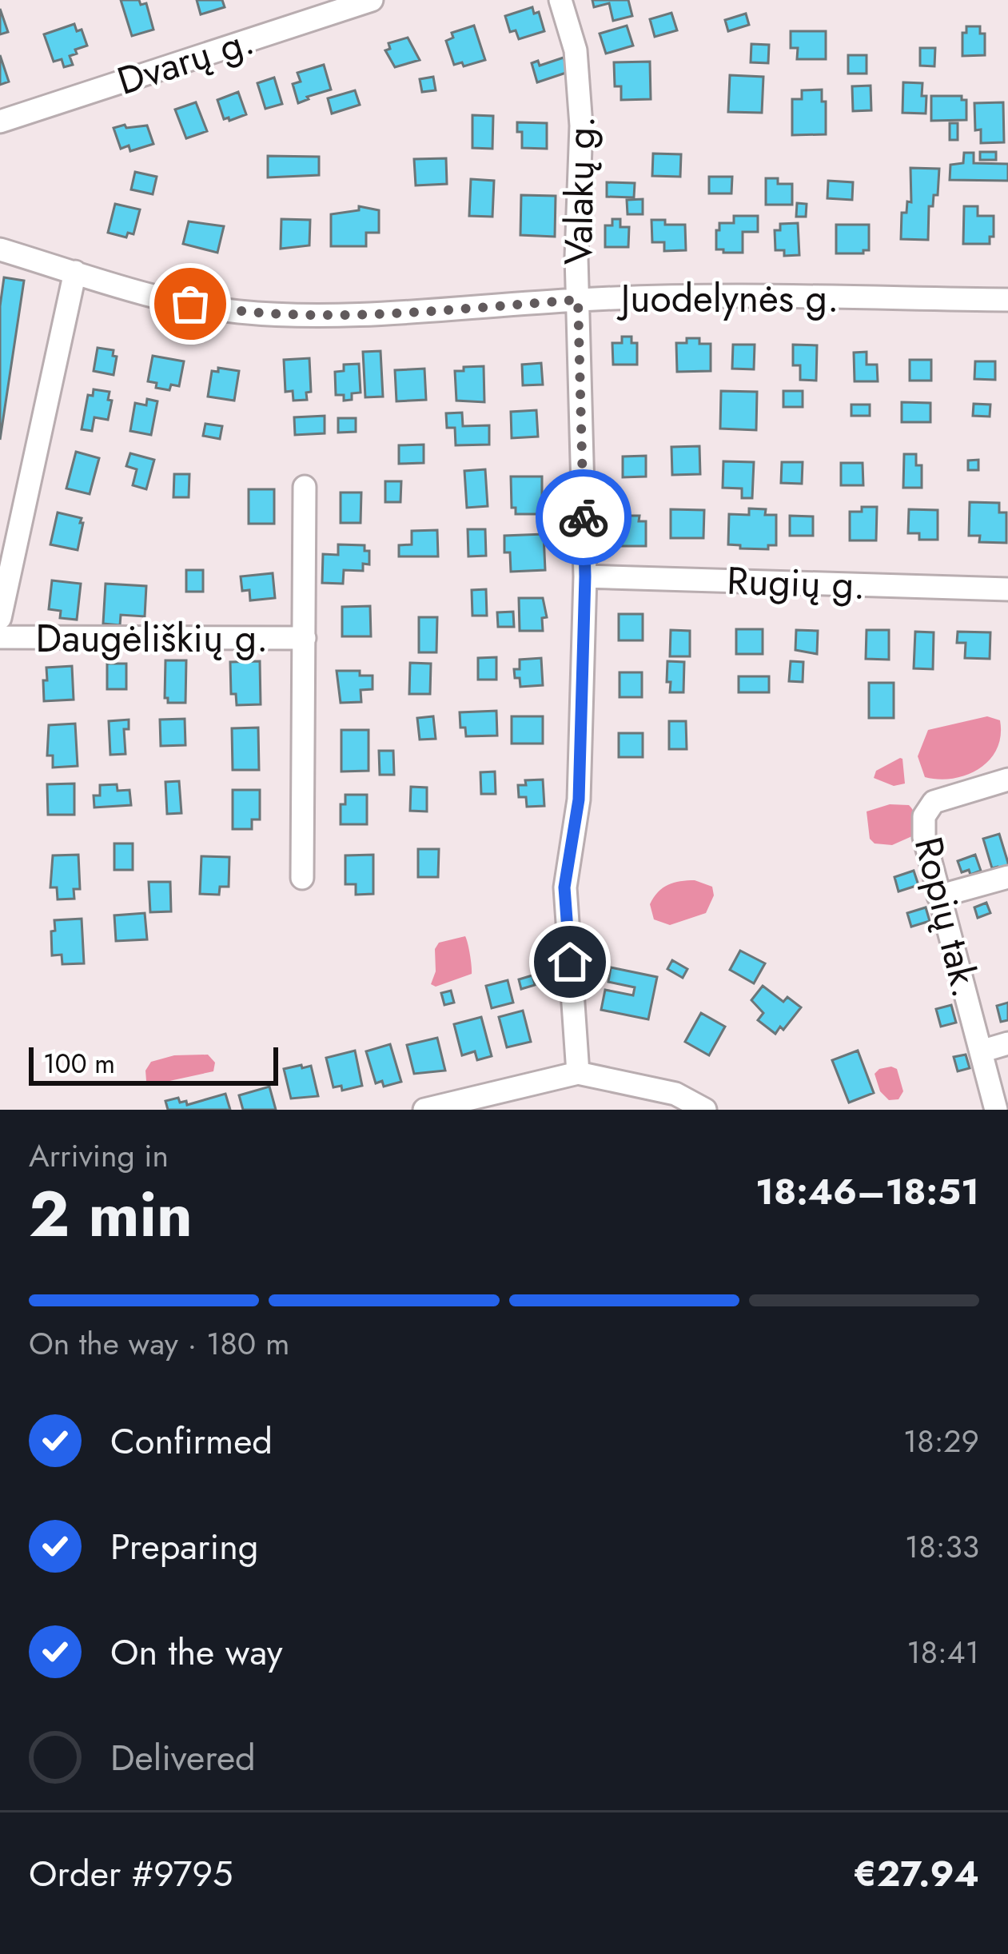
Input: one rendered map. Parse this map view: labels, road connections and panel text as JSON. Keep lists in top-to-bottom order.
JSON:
{
  "streets": {
    "street": [
      "Dvarų g.",
      "Valakų g.",
      "Juodelynės g.",
      "Rugių g.",
      "Daugėliškių g.",
      "Ropių tak."
    ]
  },
  "crossings": [
    ["Valakų g.", "Juodelynės g."],
    ["Valakų g.", "Rugių g."]
  ],
  "scale_bar": "100 m",
  "page": {
    "scale": "100 m",
    "heading": ["2 min", "Arriving in", "18:46–18:51"],
    "panel": ["Order #9795", "€27.94"],
    "bar": "On the way · 180 m",
    "list": [
      ["Confirmed", "18:29"],
      ["Preparing", "18:33"],
      ["On the way", "18:41"],
      "Delivered"
    ]
  }
}
